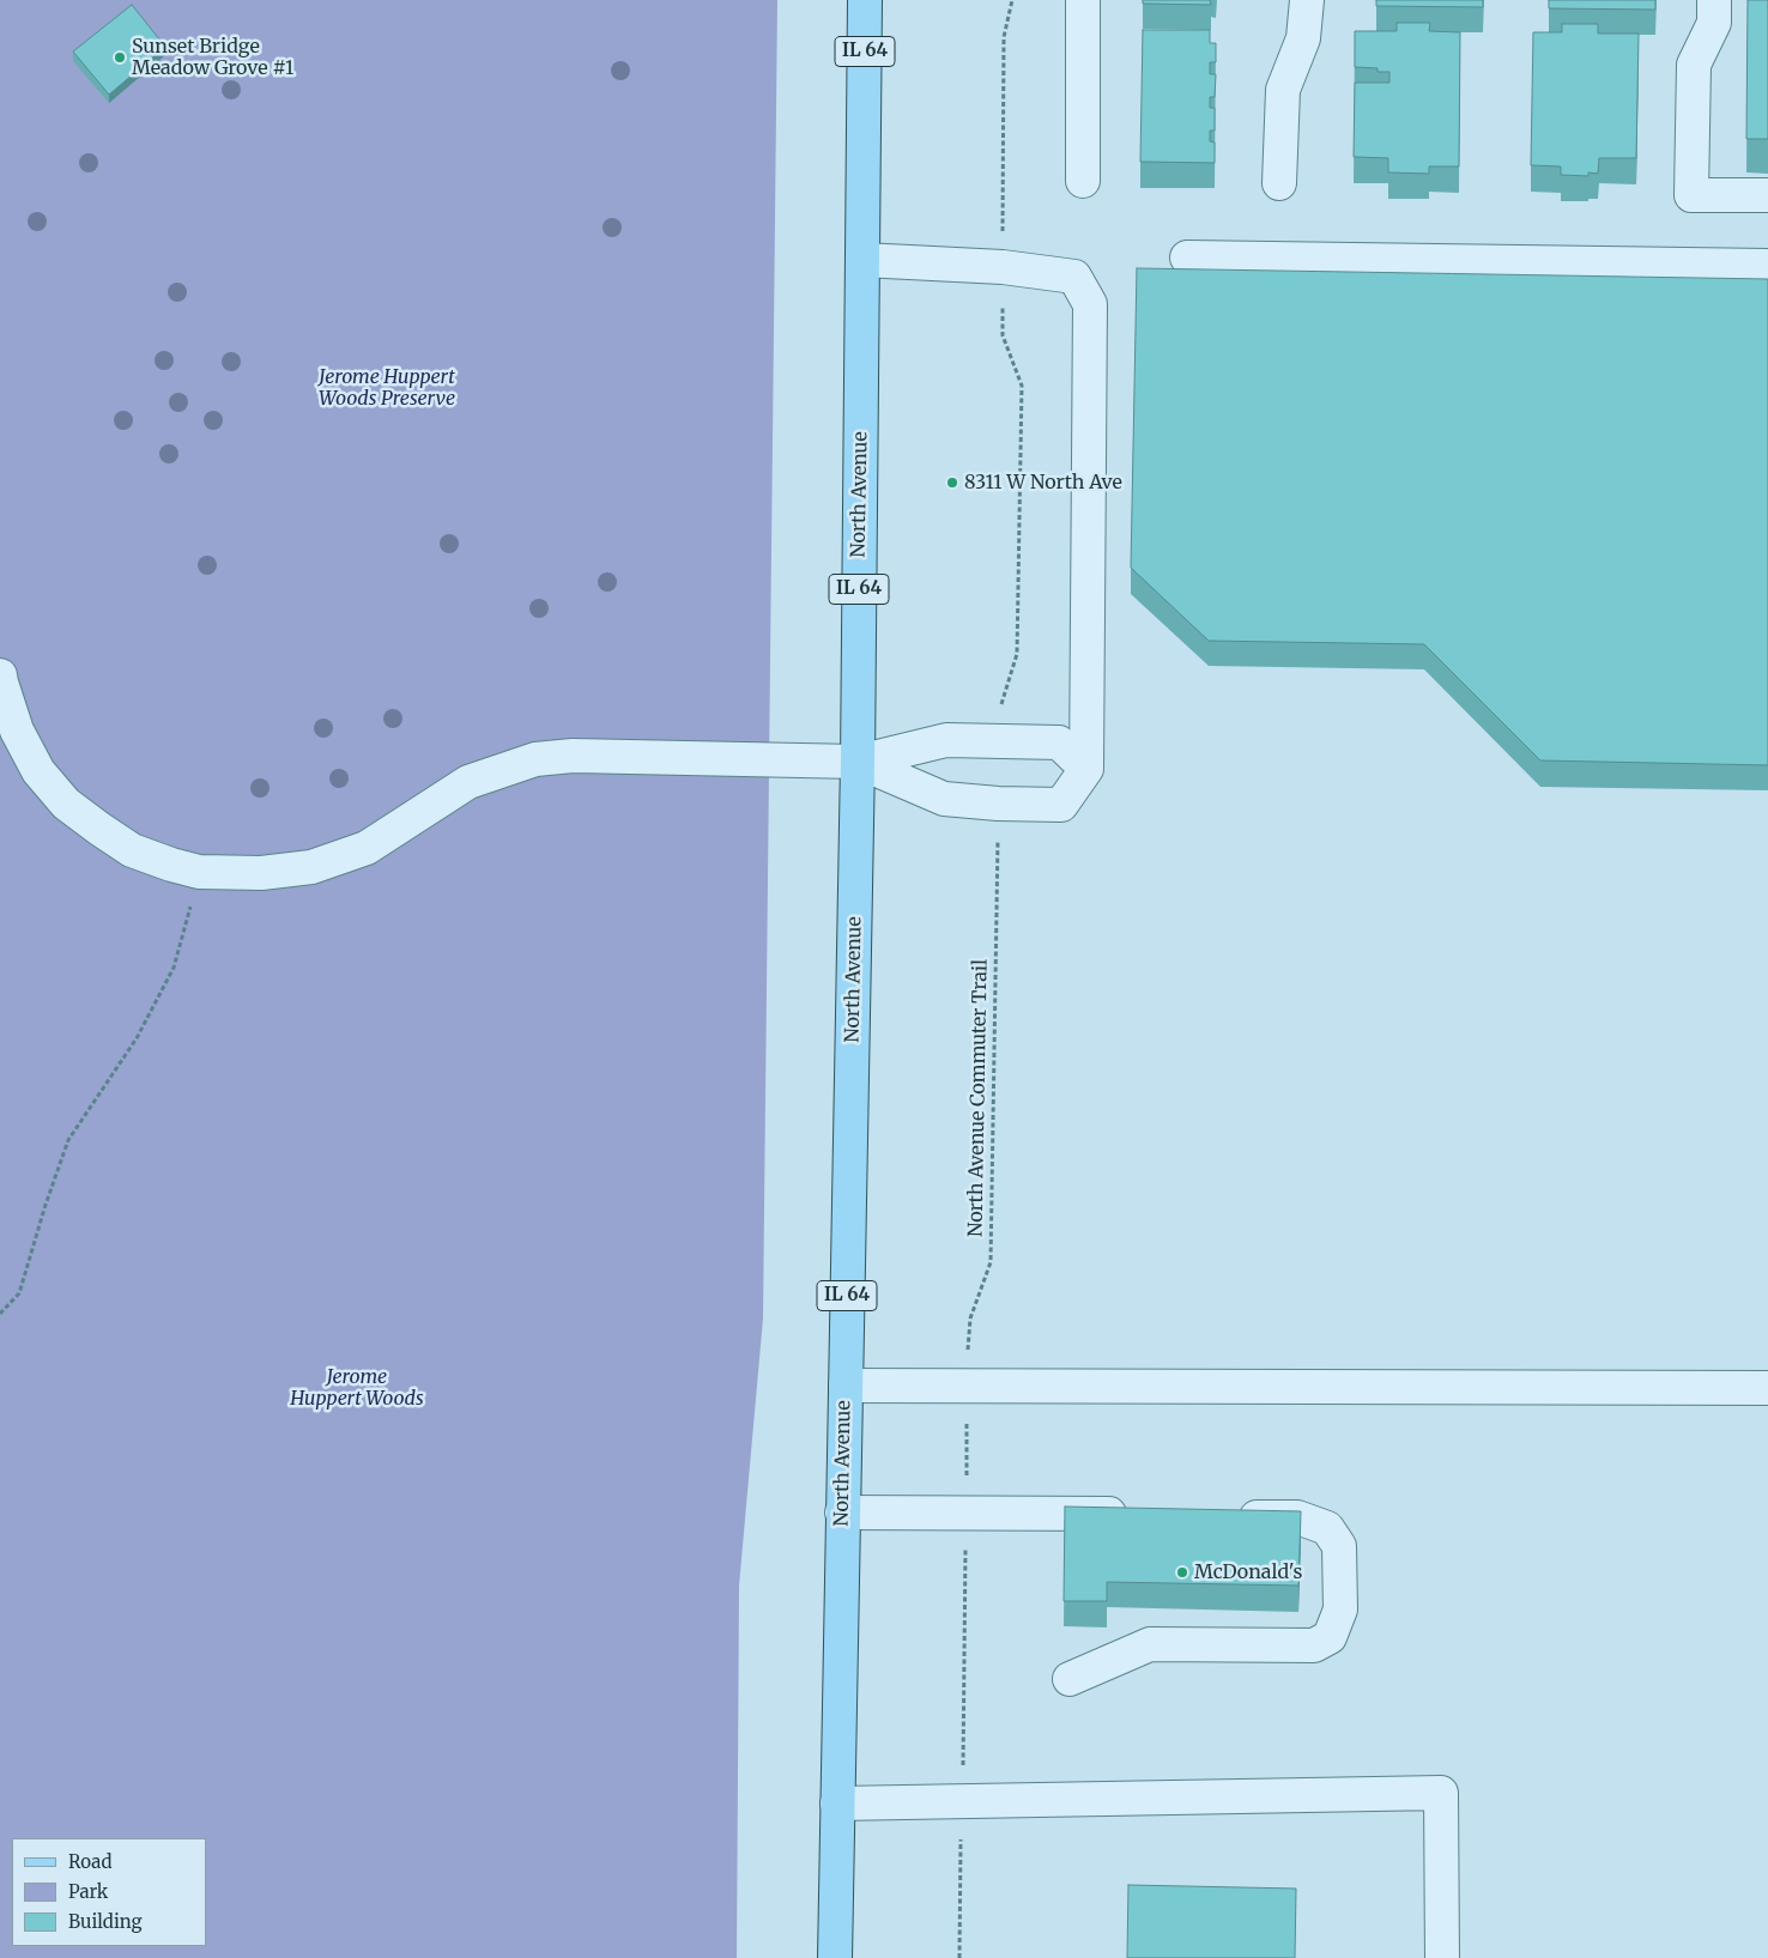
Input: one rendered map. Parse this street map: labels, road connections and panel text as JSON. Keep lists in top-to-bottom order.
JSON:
{
  "streets": {
    "main road": ["IL 64", "North Avenue"],
    "path": ["North Avenue Commuter Trail"]
  },
  "parks": ["Jerome Huppert Woods Preserve", "Jerome Huppert Woods"],
  "places": ["Sunset Bridge Meadow Grove #1", "8311 W North Ave", "McDonald's"],
  "legend": ["Road", "Park", "Building"]
}
